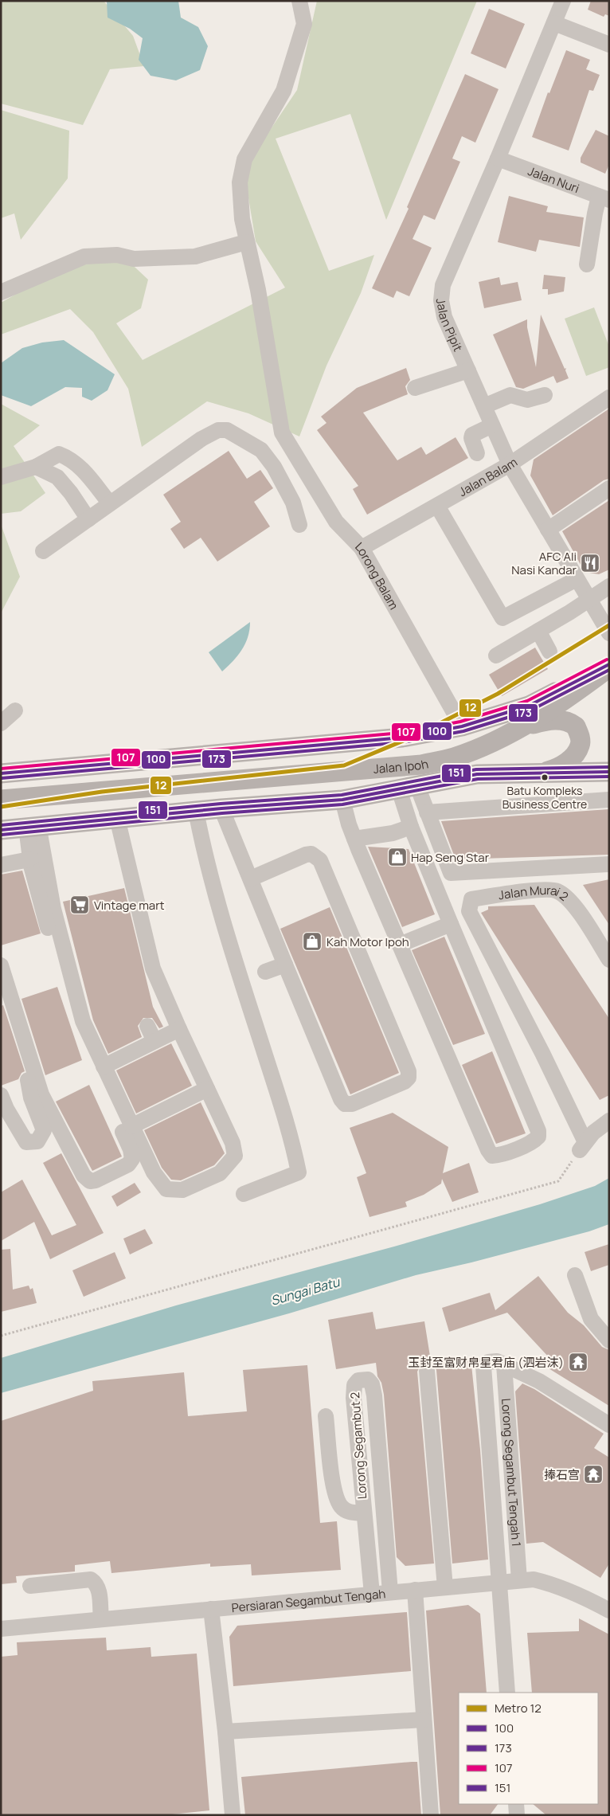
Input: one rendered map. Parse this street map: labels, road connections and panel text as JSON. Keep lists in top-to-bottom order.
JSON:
{
  "streets": {
    "main road": ["Jalan Ipoh"],
    "street": [
      "Jalan Nuri",
      "Jalan Pipit",
      "Jalan Balam",
      "Lorong Balam",
      "Jalan Murai 2",
      "Lorong Segambut 2",
      "Lorong Segambut Tengah 1",
      "Persiaran Segambut Tengah"
    ]
  },
  "crossings": [
    ["Jalan Nuri", "Jalan Pipit"],
    ["Jalan Pipit", "Jalan Balam"],
    ["Jalan Balam", "Lorong Balam"],
    ["Lorong Segambut 2", "Persiaran Segambut Tengah"],
    ["Lorong Segambut Tengah 1", "Persiaran Segambut Tengah"]
  ],
  "water": ["Sungai Batu"],
  "places": {
    "restaurant": ["AFC Ali Nasi Kandar"],
    "other": ["Batu Kompleks Business Centre"],
    "shop": ["Hap Seng Star", "Kah Motor Ipoh"],
    "supermarket": ["Vintage mart"],
    "temple": ["玉封至富财帛星君庙 (泗岩沫)", "捧石宫"]
  },
  "lines": [
    "metro line 12",
    "transit line 107",
    "transit line 100",
    "transit line 173",
    "transit line 151"
  ],
  "legend": [
    "Metro 12",
    "100",
    "173",
    "107",
    "151"
  ]
}
